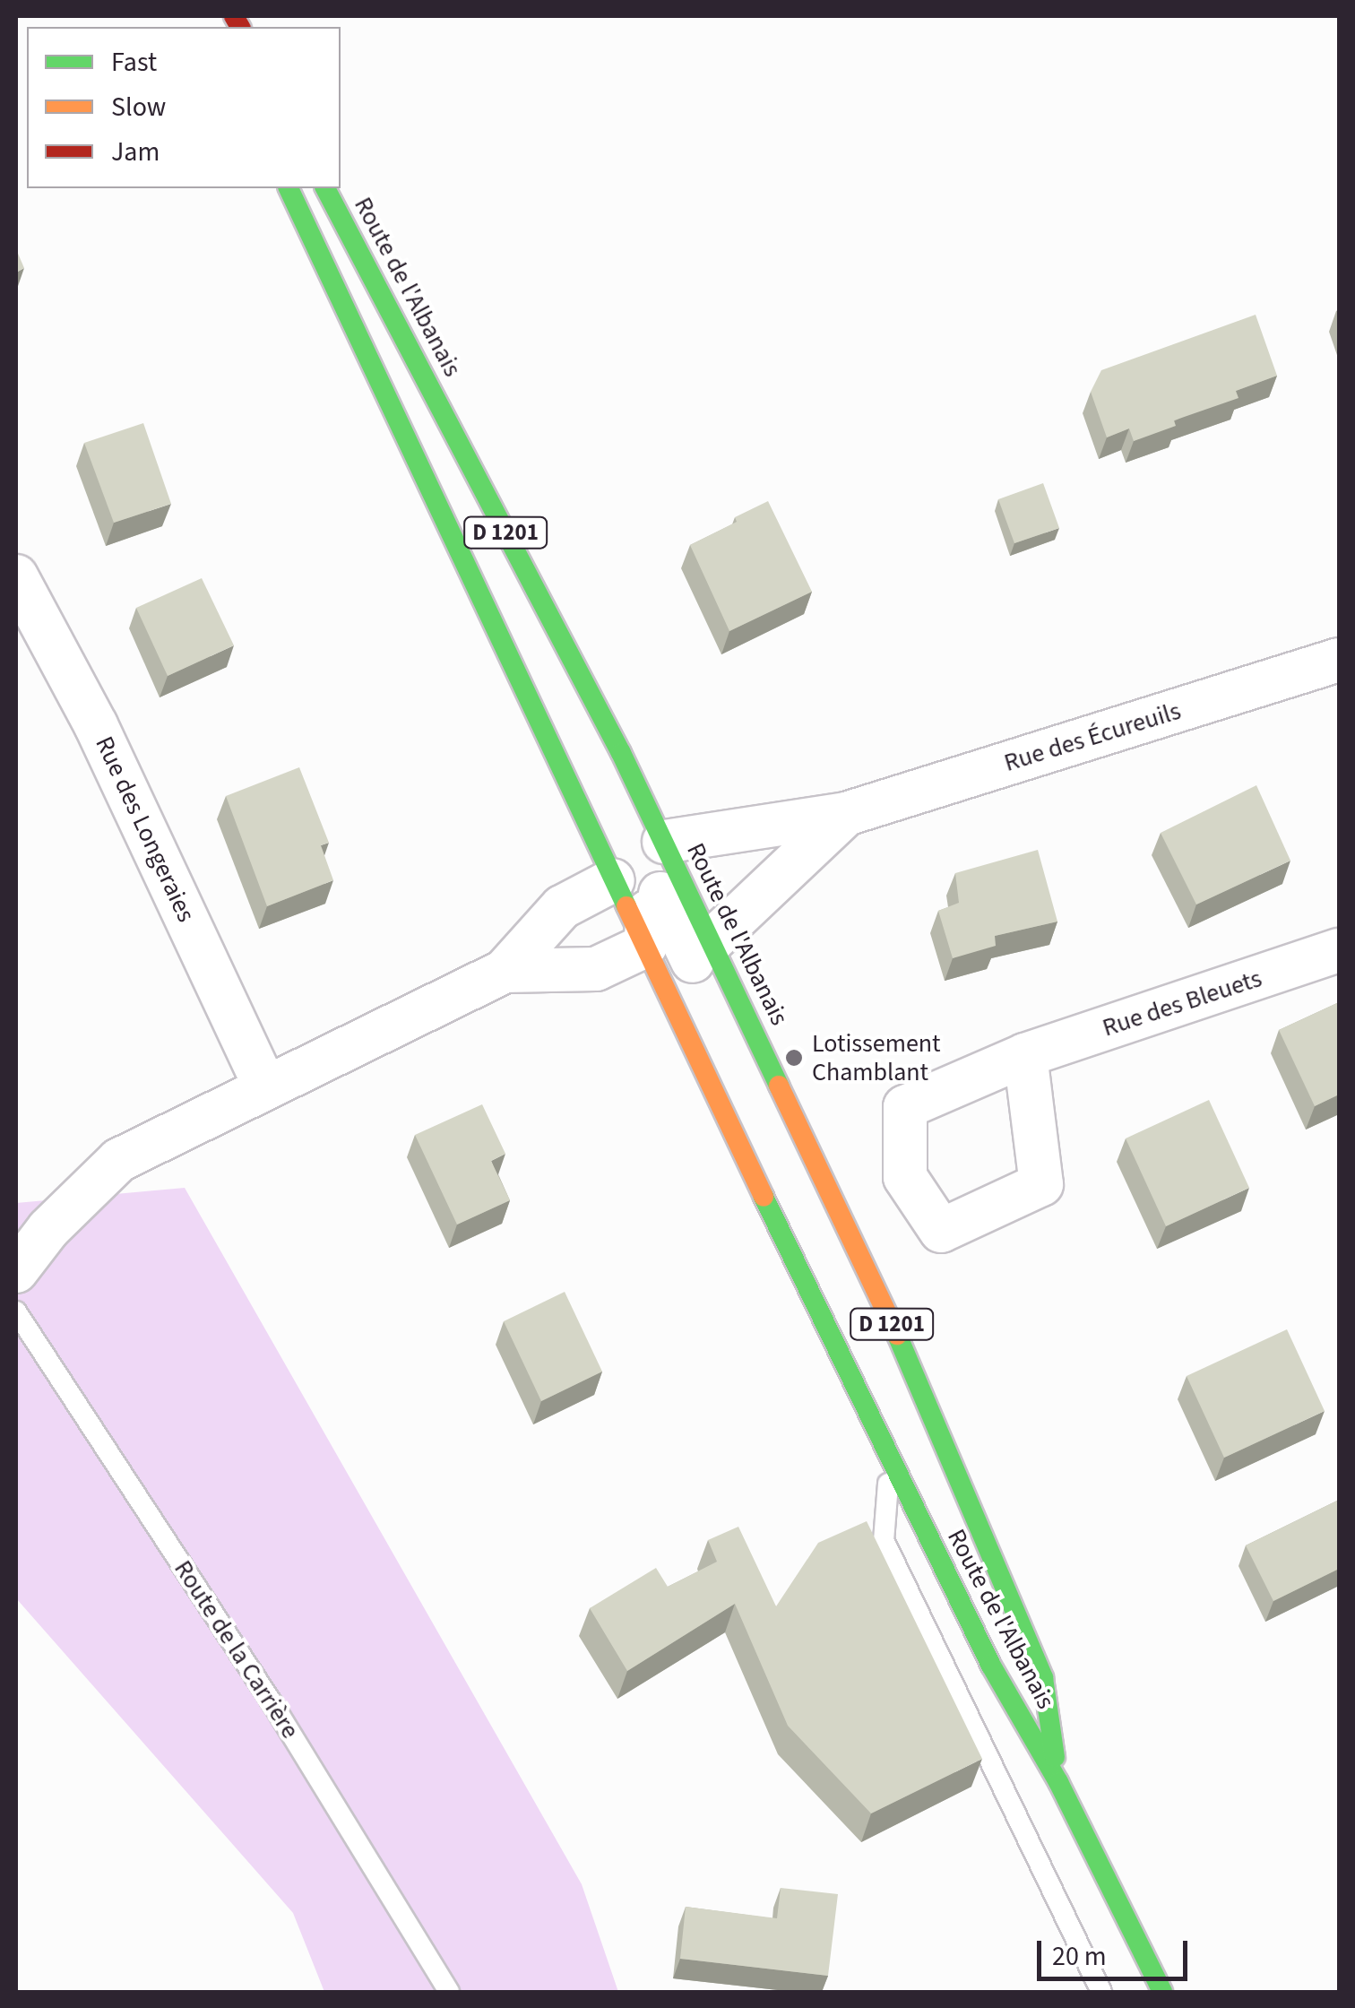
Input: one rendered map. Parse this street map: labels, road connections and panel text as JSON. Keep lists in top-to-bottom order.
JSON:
{
  "streets": {
    "main road": ["Route de l'Albanais", "D 1201"],
    "street": ["Rue des Écureuils", "Rue des Longeraies", "Rue des Bleuets"],
    "lane": ["Route de la Carrière"]
  },
  "crossings": [
    ["Route de l'Albanais", "Rue des Écureuils"]
  ],
  "places": ["Lotissement Chamblant"],
  "legend": ["Fast", "Slow", "Jam"],
  "scale_bar": "20 m"
}
